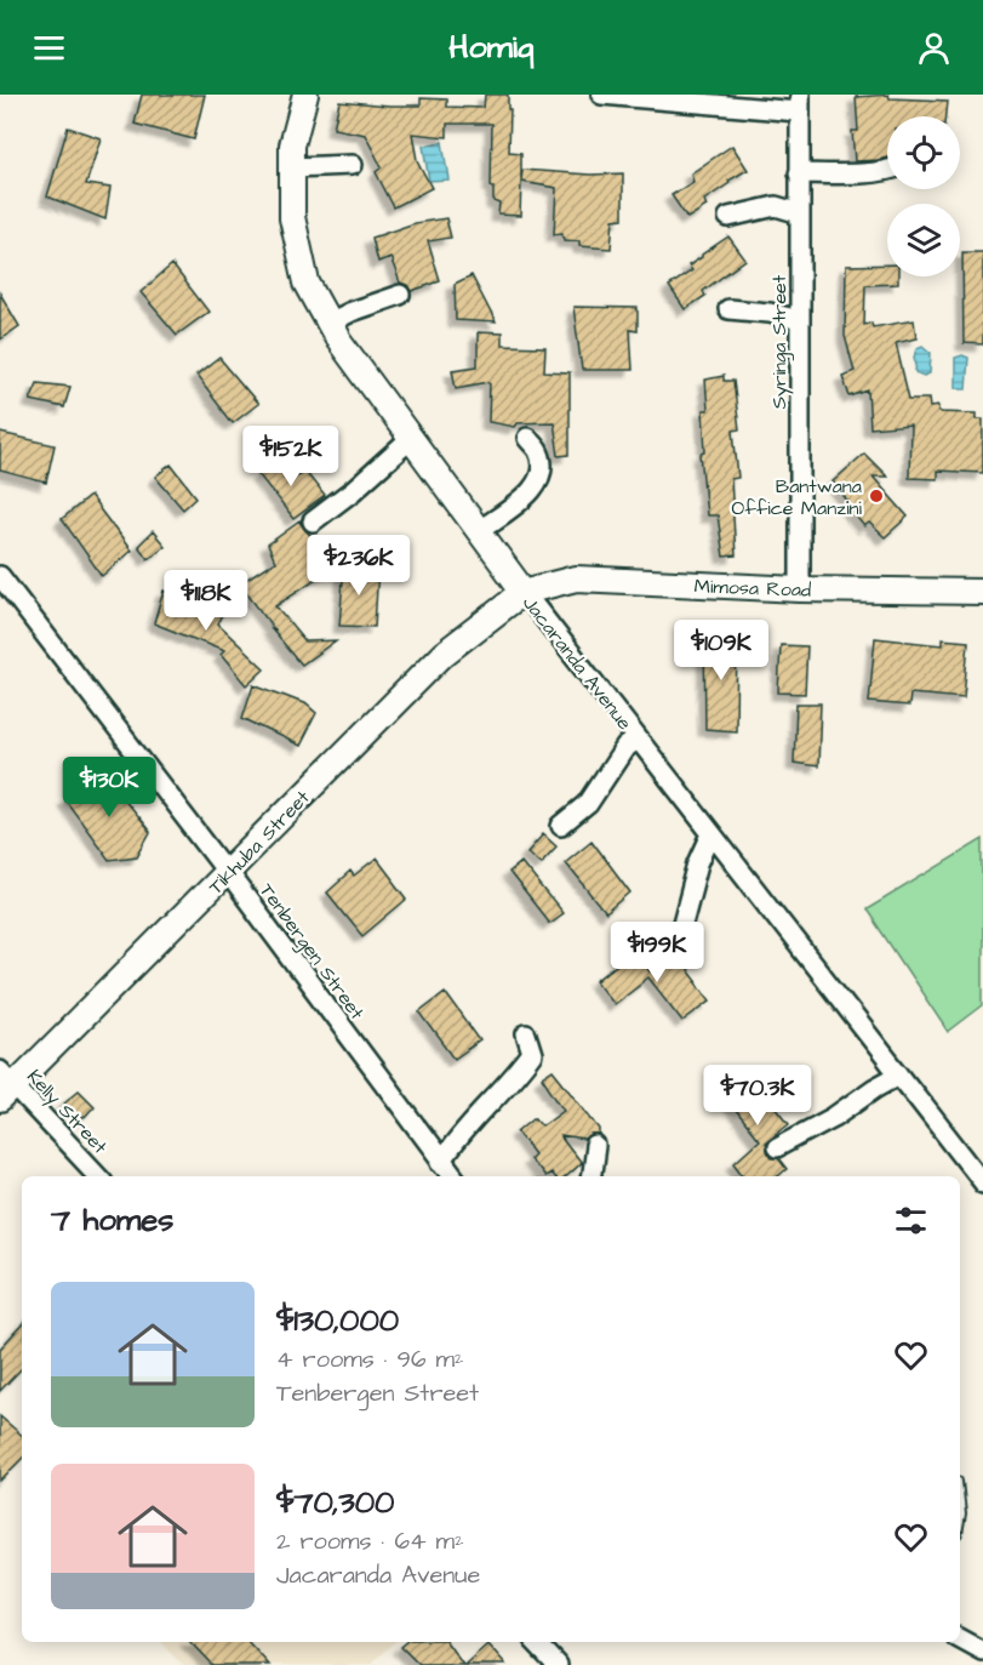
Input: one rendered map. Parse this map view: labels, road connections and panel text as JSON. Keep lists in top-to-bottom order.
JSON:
{
  "streets": {
    "street": [
      "Syringa Street",
      "Mimosa Road",
      "Jacaranda Avenue",
      "Tikhuba Street",
      "Tenbergen Street",
      "Kelly Street"
    ]
  },
  "crossings": [
    ["Syringa Street", "Mimosa Road"],
    ["Mimosa Road", "Jacaranda Avenue"],
    ["Mimosa Road", "Tikhuba Street"],
    ["Jacaranda Avenue", "Tikhuba Street"],
    ["Tikhuba Street", "Tenbergen Street"],
    ["Tikhuba Street", "Kelly Street"]
  ],
  "places": ["Bantwana Office Manzini"],
  "page": {
    "header": "Homiq",
    "price": [
      "$152K",
      "$236K",
      "$118K",
      "$109K",
      "$130K",
      "$199K",
      "$70.3K"
    ],
    "heading": "7 homes",
    "list": [
      {
        "name": "$130,000",
        "note": "4 rooms · 96 m² · Tenbergen Street"
      },
      {
        "name": "$70,300",
        "note": "2 rooms · 64 m² · Jacaranda Avenue"
      }
    ]
  }
}
